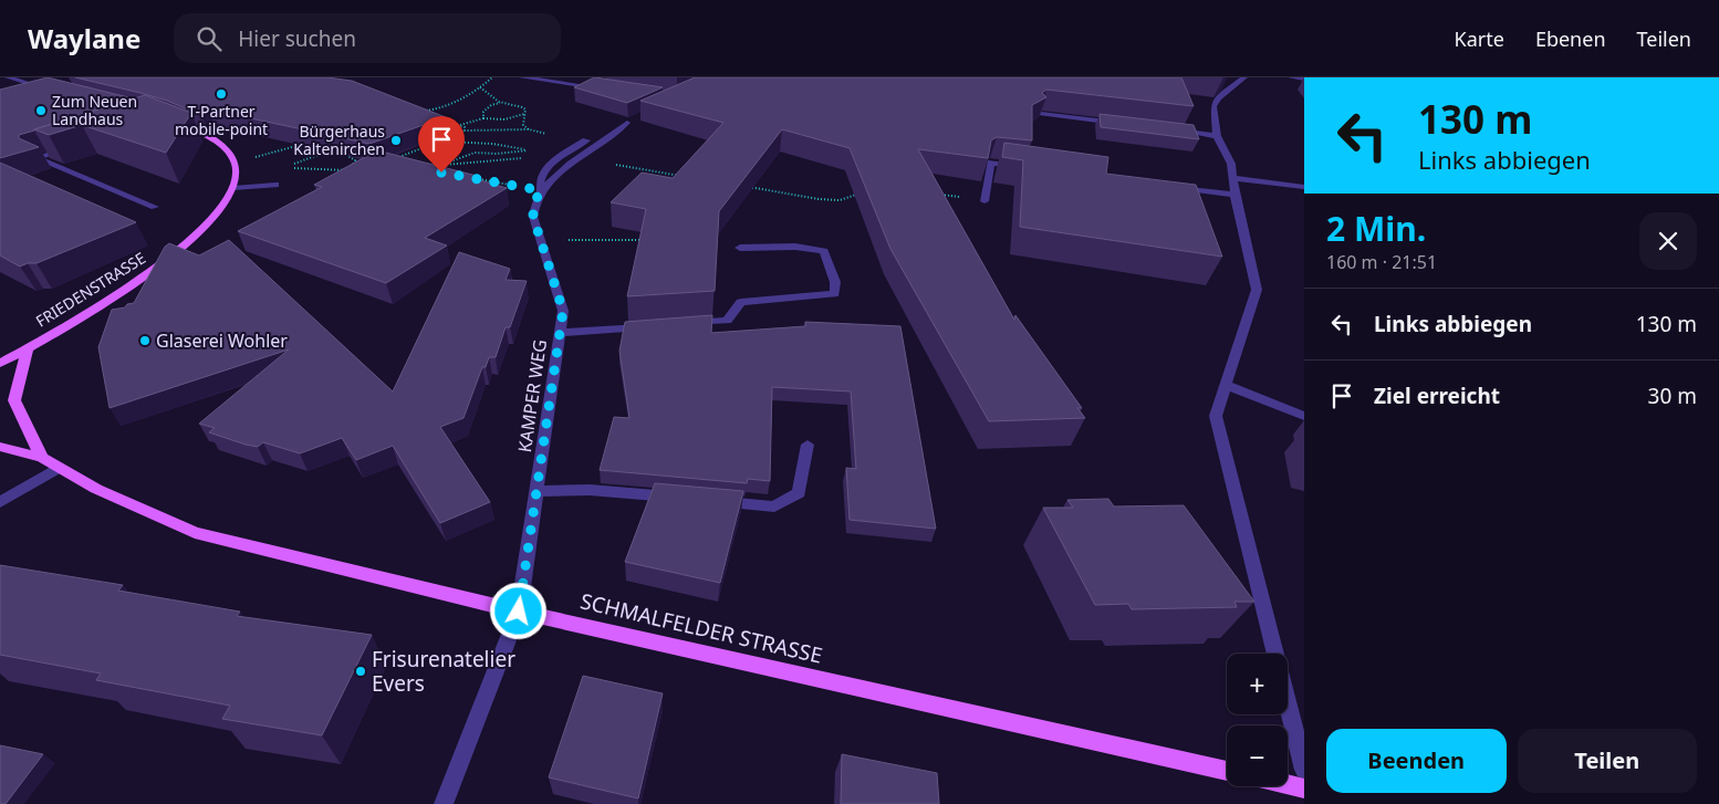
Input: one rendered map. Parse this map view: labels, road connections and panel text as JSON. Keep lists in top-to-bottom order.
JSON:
{
  "streets": {
    "main road": ["FRIEDENSTRASSE", "SCHMALFELDER STRASSE"],
    "street": ["KAMPER WEG"]
  },
  "crossings": [
    ["KAMPER WEG", "SCHMALFELDER STRASSE"]
  ],
  "places": [
    "T-Partner mobile-point",
    "Zum Neuen Landhaus",
    "Bürgerhaus Kaltenirchen",
    "Glaserei Wohler",
    "Frisurenatelier Evers"
  ],
  "page": {
    "header": "Waylane",
    "search": "Hier suchen",
    "nav": ["Karte", "Ebenen", "Teilen"],
    "turn": ["130 m", "Links abbiegen"],
    "heading": ["2 Min.", "160 m · 21:51"],
    "list": [
      {
        "name": "Links abbiegen",
        "value": "130 m"
      },
      {
        "name": "Ziel erreicht",
        "value": "30 m"
      }
    ],
    "map_buttons": ["+", "−"],
    "buttons": ["Beenden", "Teilen"]
  }
}
